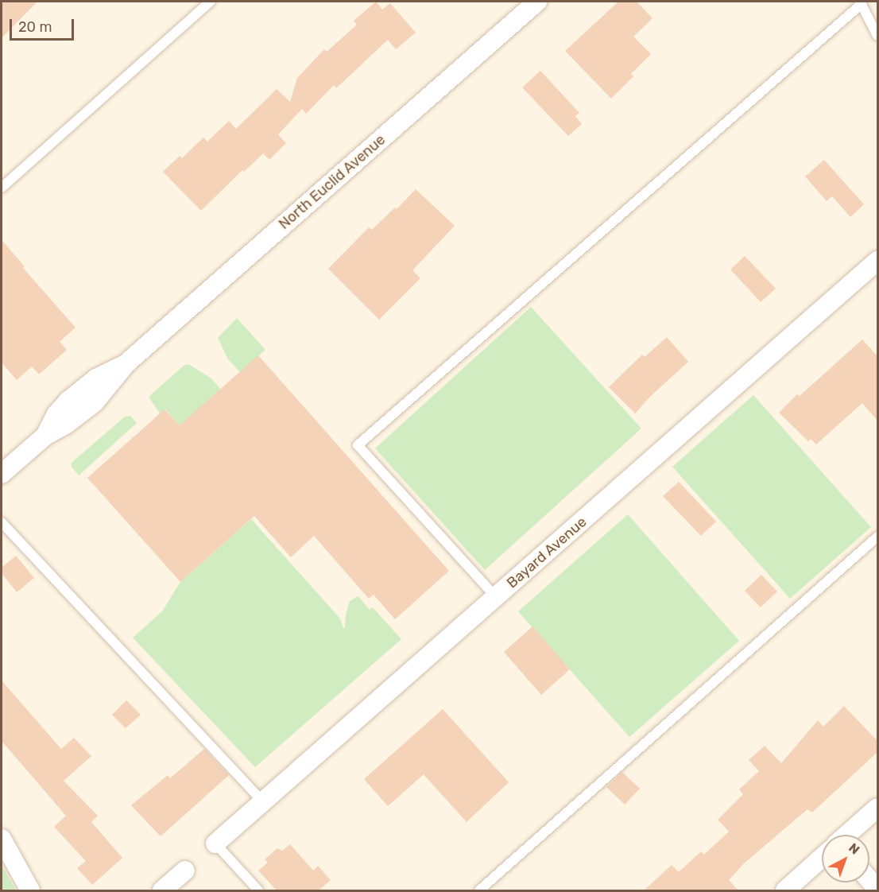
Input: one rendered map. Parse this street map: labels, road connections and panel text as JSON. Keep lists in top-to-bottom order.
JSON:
{
  "streets": {
    "street": ["North Euclid Avenue", "Bayard Avenue"]
  },
  "scale_bar": "20 m",
  "north": "top right"
}
